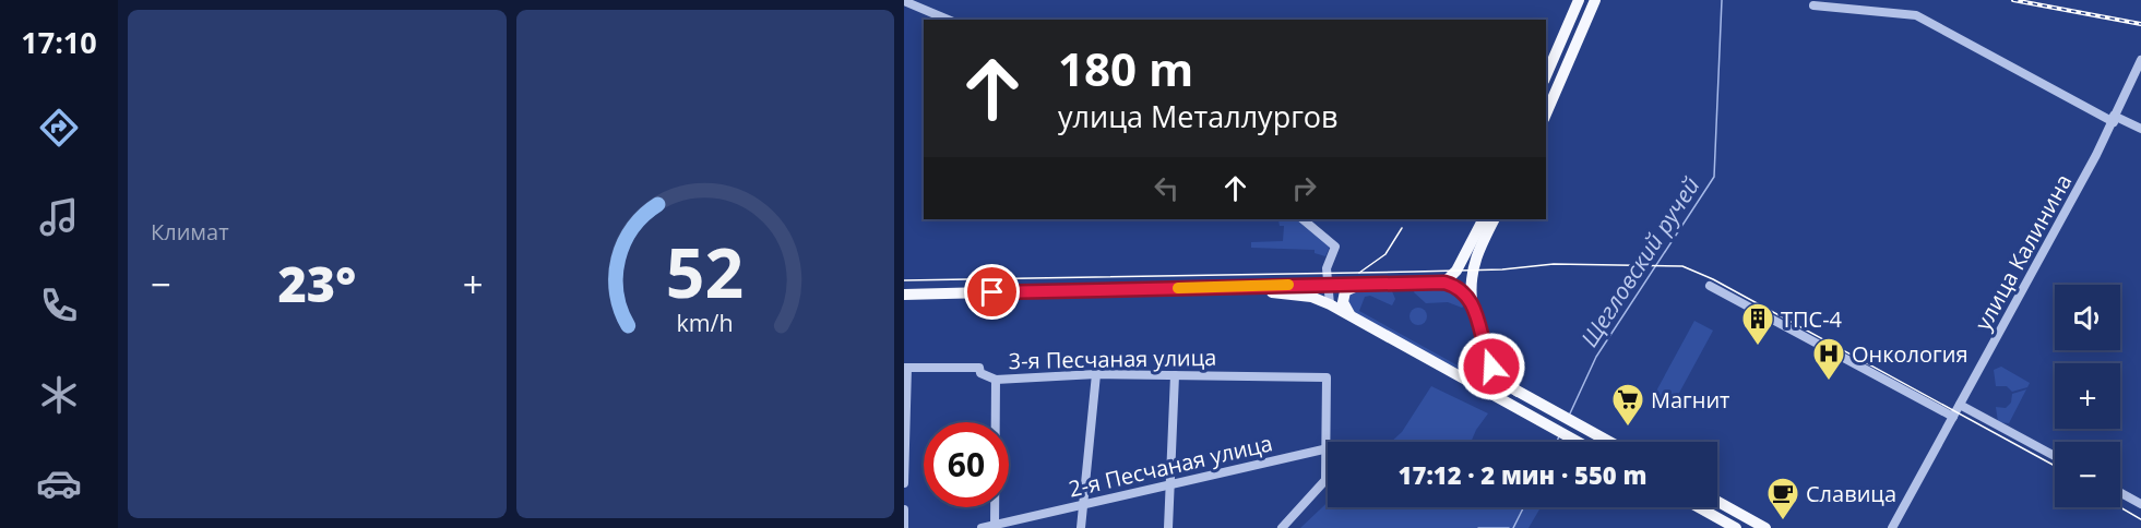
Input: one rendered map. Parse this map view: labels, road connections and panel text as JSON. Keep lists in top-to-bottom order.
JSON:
{
  "streets": {
    "street": ["улица Калинина", "3-я Песчаная улица", "2-я Песчаная улица"]
  },
  "crossings": [
    ["3-я Песчаная улица", "2-я Песчаная улица"]
  ],
  "water": ["Щегловский ручей"],
  "places": {
    "building": ["ТПС-4"],
    "hospital": ["Онкология"],
    "supermarket": ["Магнит"],
    "cafe": ["Славица"]
  },
  "page": {
    "tabs": "17:10",
    "tile": "Климат",
    "turn": ["180 m", "улица Металлургов"],
    "heat": ["−", "23°", "+"],
    "map_buttons": ["+", "−"],
    "limit": "60",
    "trip": "17:12 · 2 мин · 550 m",
    "gauge": ["52", "km/h"]
  }
}
